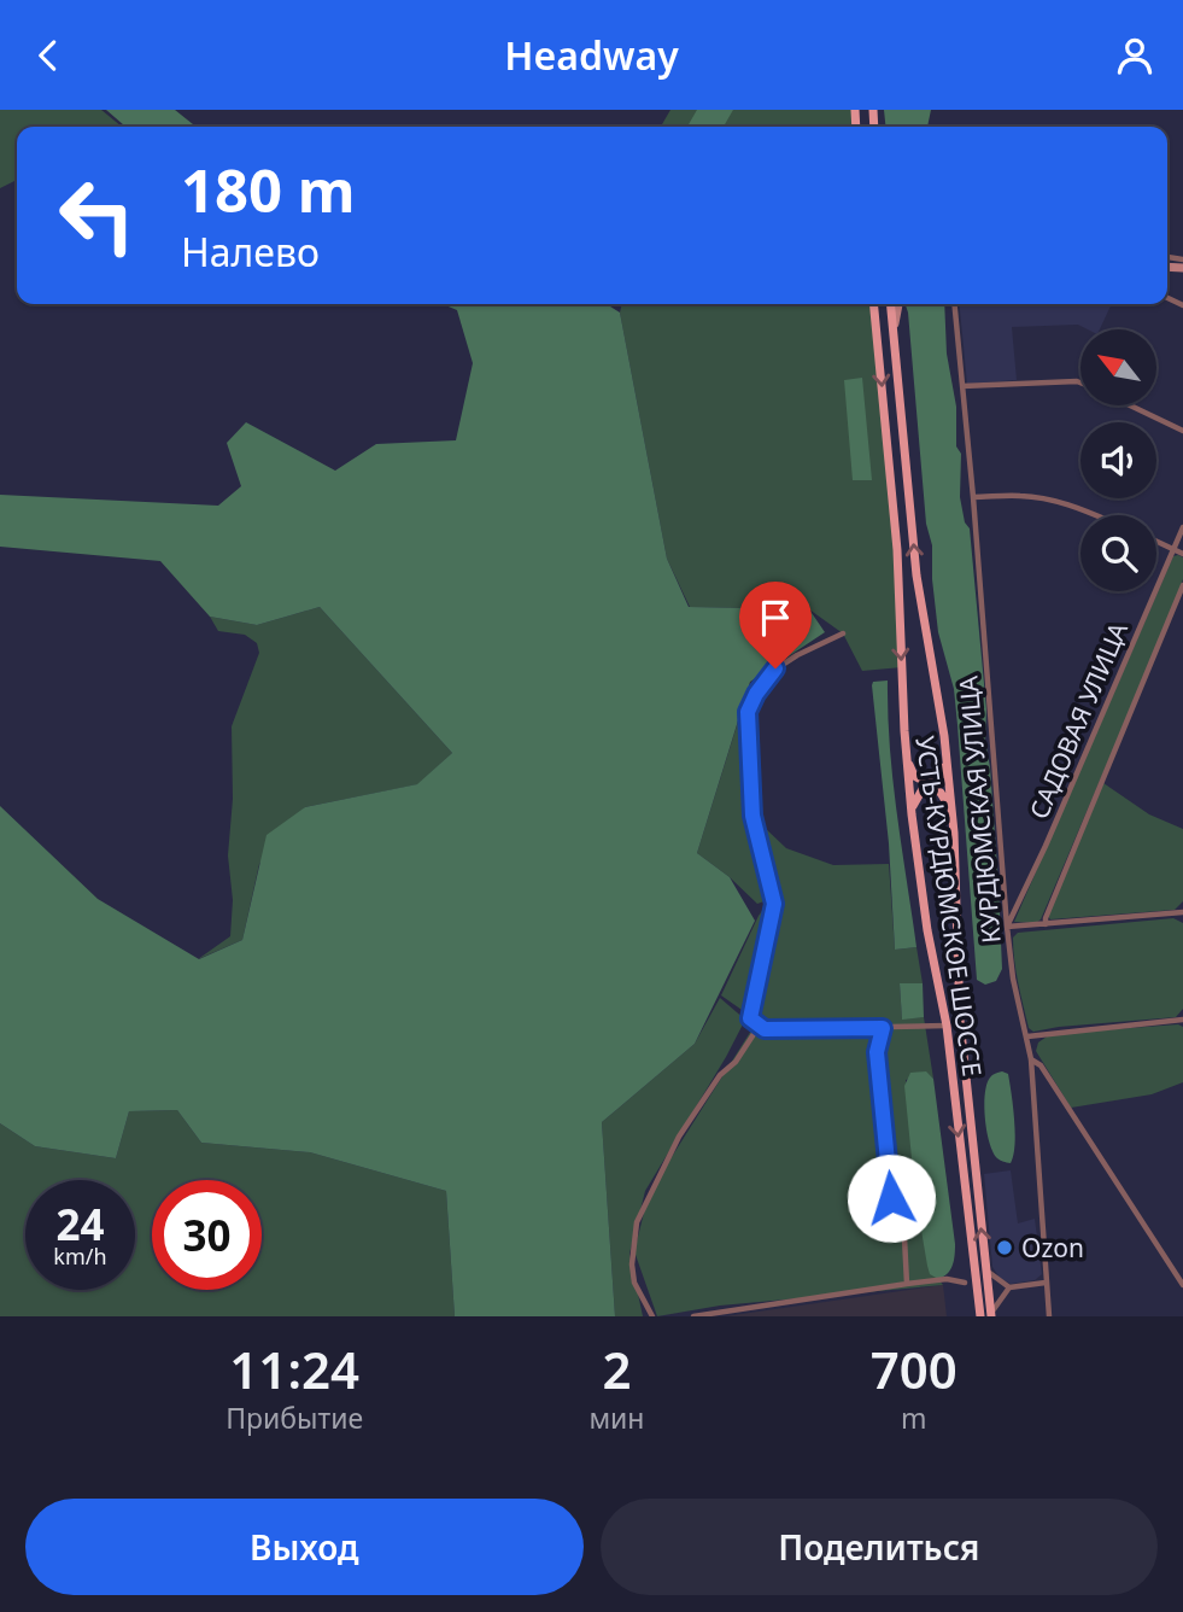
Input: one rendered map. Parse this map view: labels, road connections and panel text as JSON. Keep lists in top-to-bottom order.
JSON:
{
  "streets": {
    "main road": ["УСТЬ-КУРДЮМСКОЕ ШОССЕ"],
    "street": ["САДОВАЯ УЛИЦА", "КУРДЮМСКАЯ УЛИЦА"]
  },
  "crossings": [
    ["САДОВАЯ УЛИЦА", "КУРДЮМСКАЯ УЛИЦА"]
  ],
  "places": ["Ozon"],
  "north": "top left",
  "page": {
    "header": "Headway",
    "turn": ["180 m", "Налево"],
    "speed": "24 km/h",
    "limit": "30",
    "eta": [
      "11:24",
      "Прибытие",
      "2",
      "мин",
      "700",
      "m"
    ],
    "buttons": ["Выход", "Поделиться"]
  }
}
